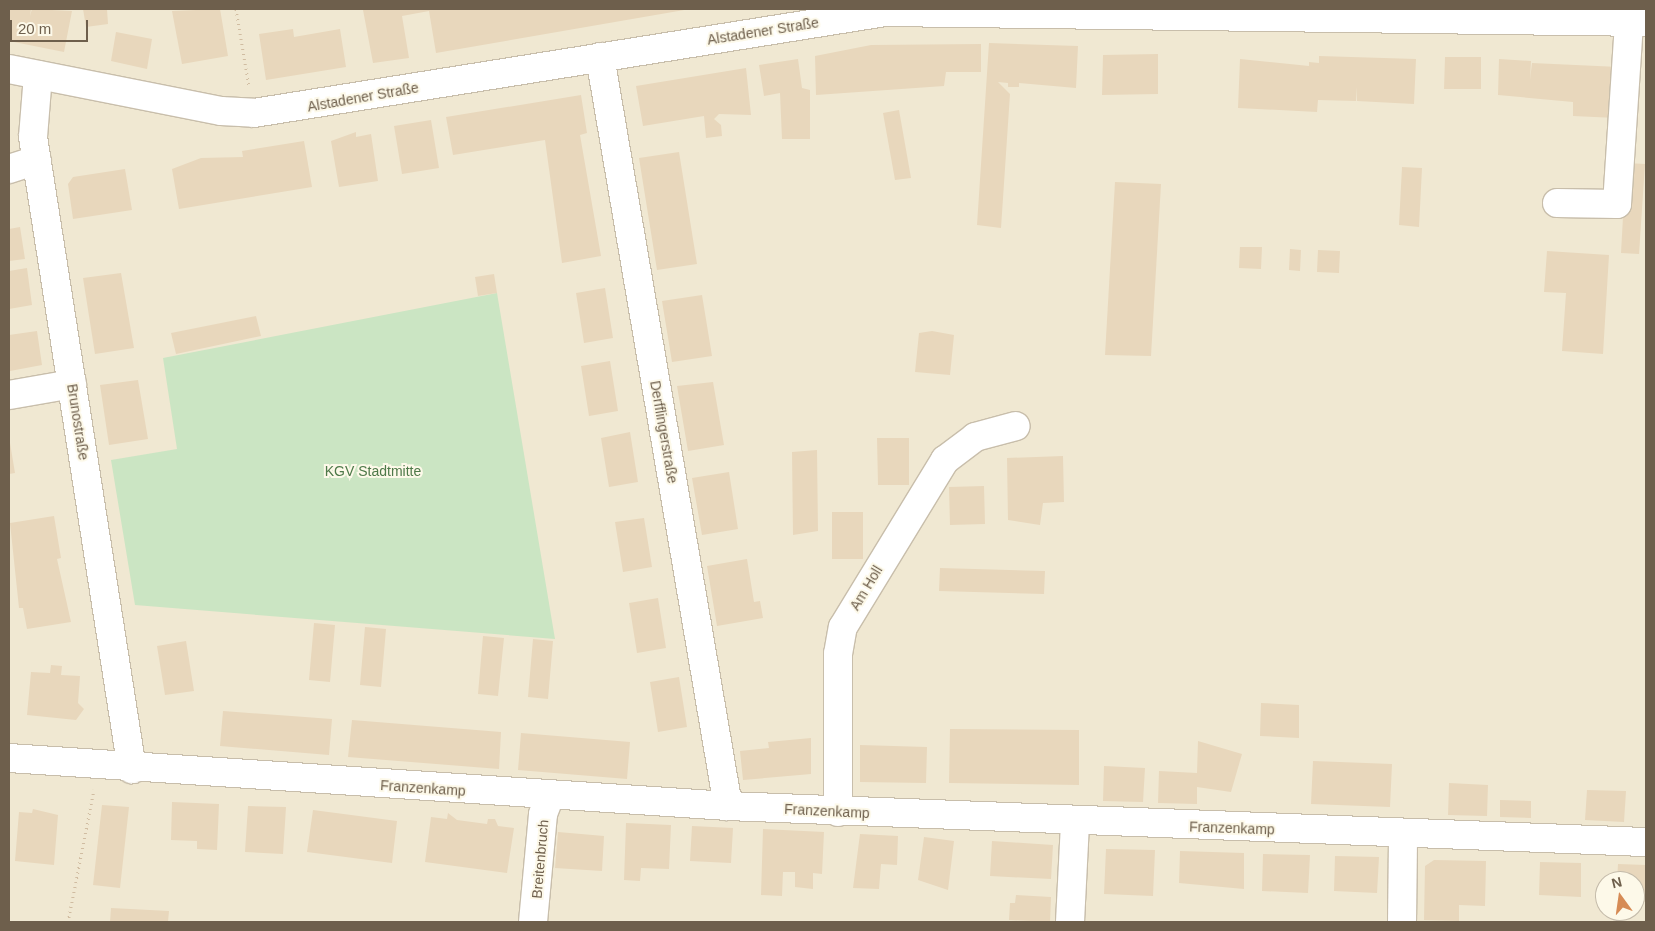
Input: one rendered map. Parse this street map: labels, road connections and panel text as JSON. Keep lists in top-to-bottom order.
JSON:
{
  "streets": {
    "street": [
      "Alstadener Straße",
      "Brunostraße",
      "Derfflingerstraße",
      "Am Holl",
      "Franzenkamp",
      "Breitenbruch"
    ]
  },
  "crossings": [
    ["Alstadener Straße", "Brunostraße"],
    ["Alstadener Straße", "Derfflingerstraße"],
    ["Brunostraße", "Franzenkamp"],
    ["Derfflingerstraße", "Franzenkamp"],
    ["Am Holl", "Franzenkamp"],
    ["Franzenkamp", "Breitenbruch"]
  ],
  "parks": ["KGV Stadtmitte"],
  "scale_bar": "20 m",
  "north": "top"
}
